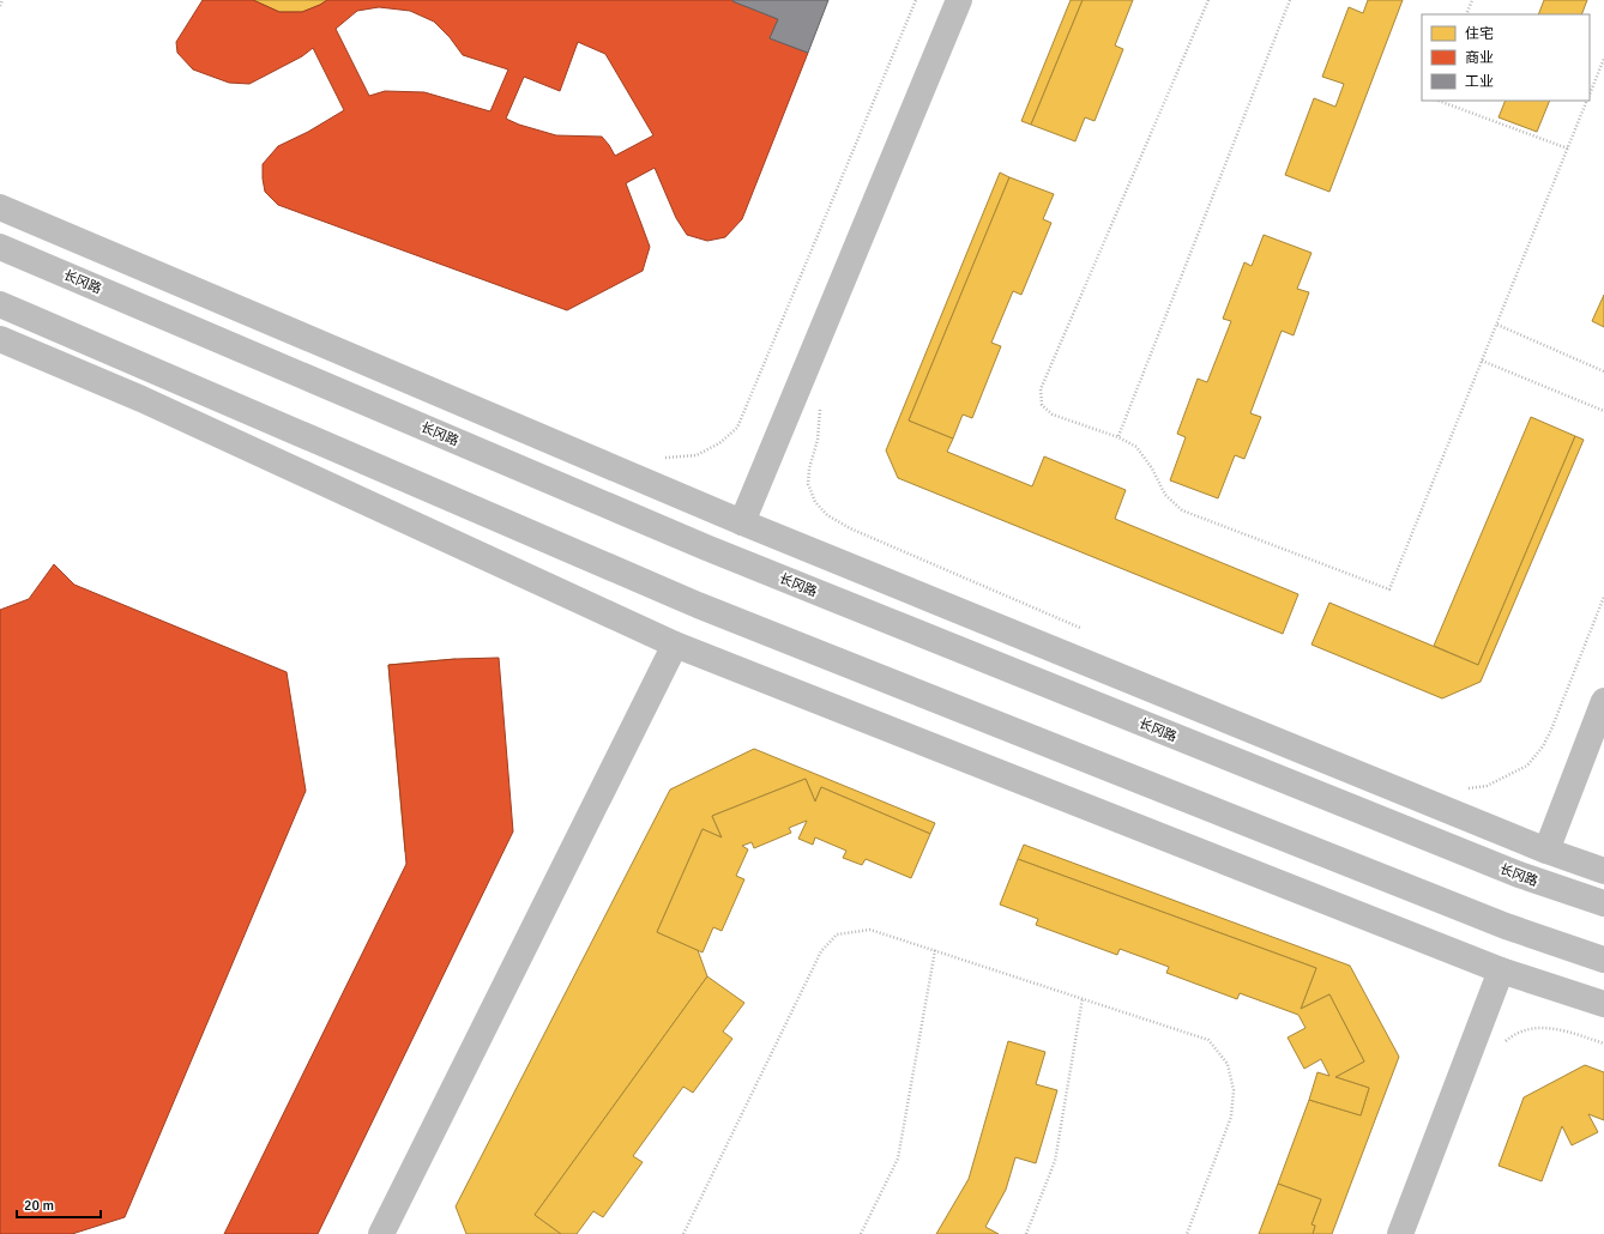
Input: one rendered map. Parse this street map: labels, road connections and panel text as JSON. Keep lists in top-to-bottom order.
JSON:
{
  "streets": {
    "street": ["长冈路"]
  },
  "legend": ["住宅", "商业", "工业"],
  "scale_bar": "20 m"
}
